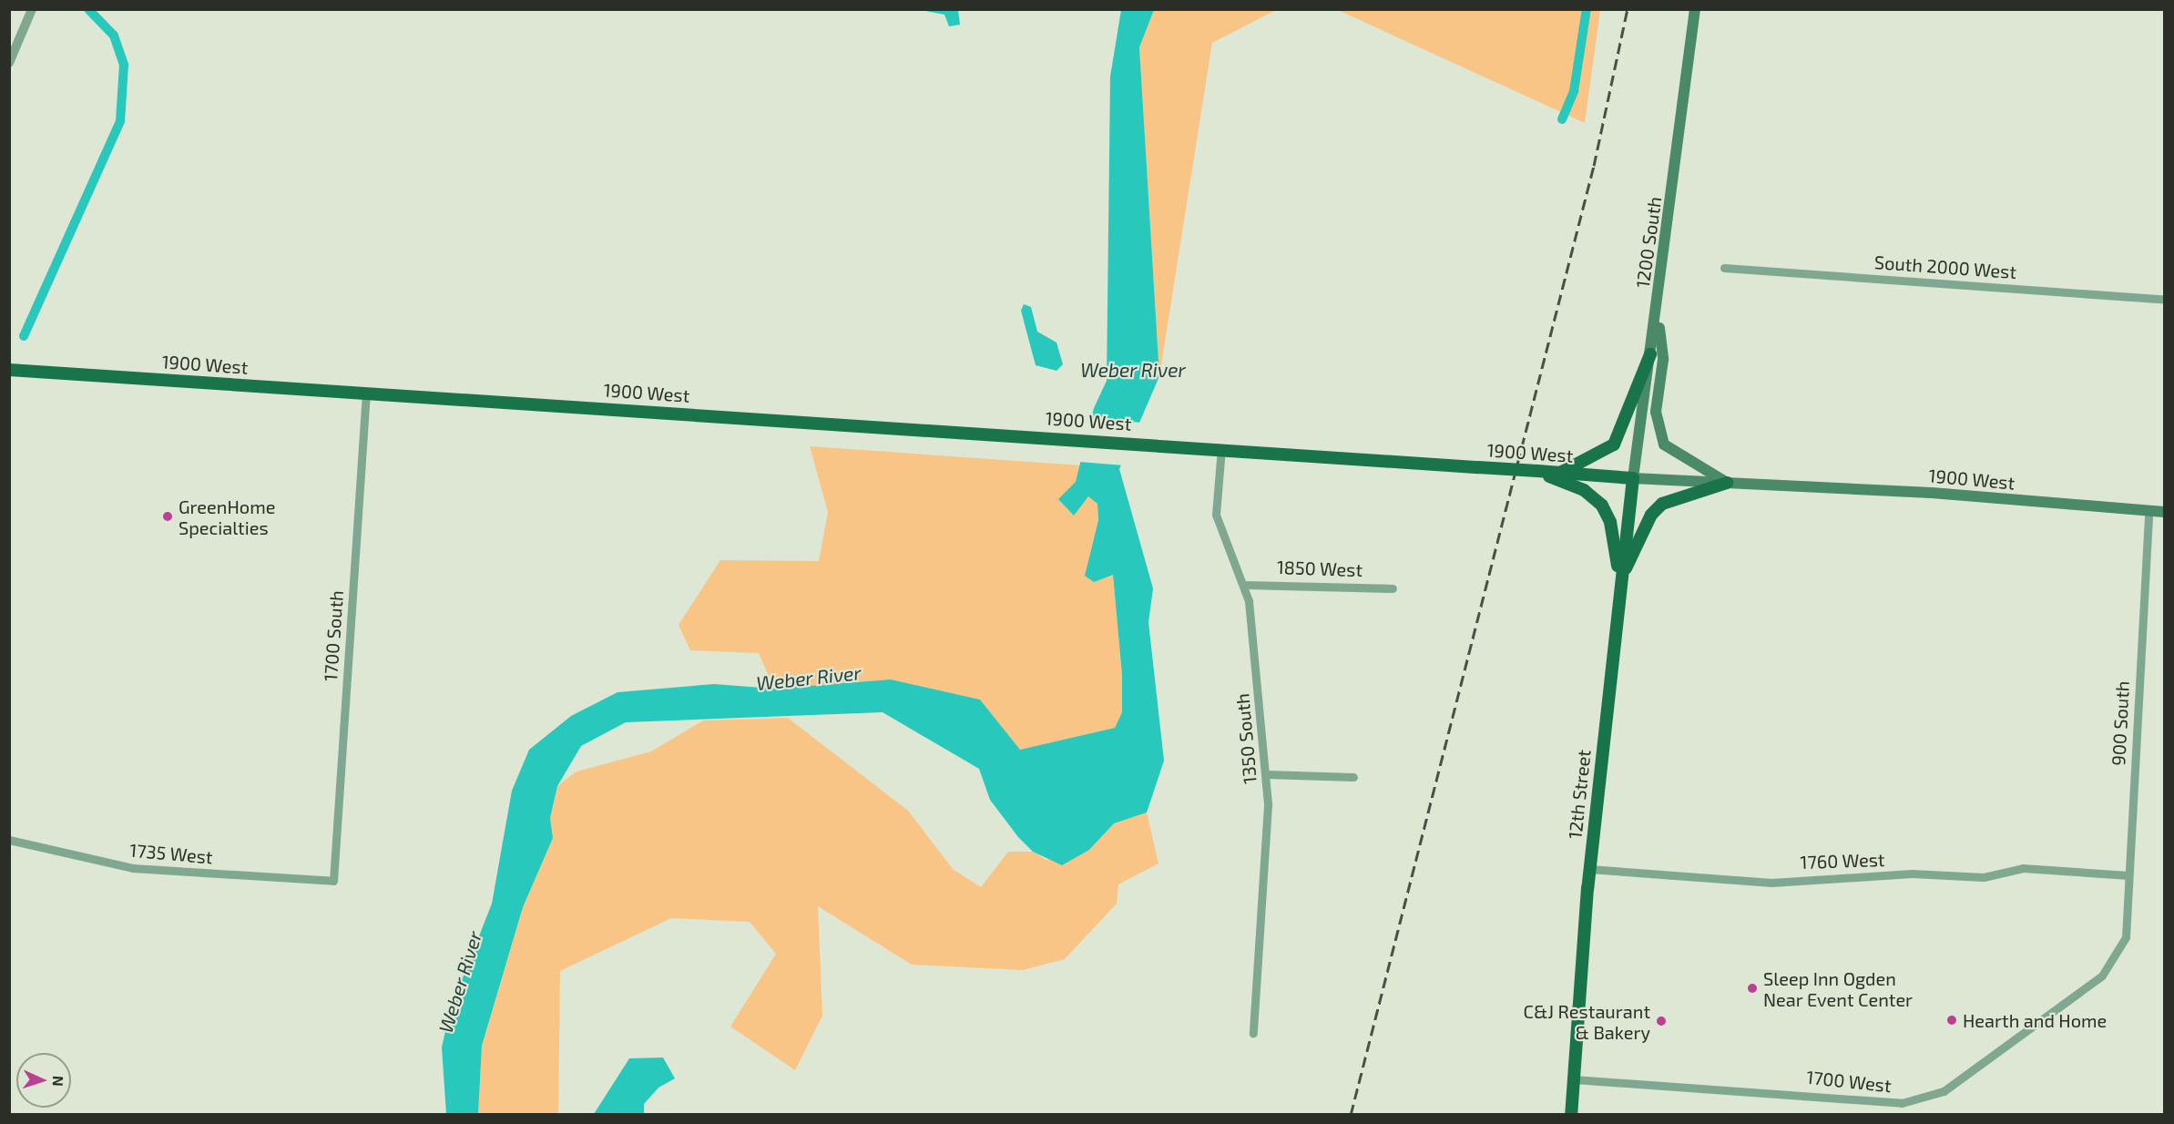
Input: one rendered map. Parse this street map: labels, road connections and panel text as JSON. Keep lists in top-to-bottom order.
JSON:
{
  "streets": {
    "main road": ["1200 South", "1900 West", "12th Street"],
    "street": [
      "South 2000 West",
      "1850 West",
      "1700 South",
      "900 South",
      "1350 South",
      "1735 West",
      "1760 West",
      "1700 West"
    ]
  },
  "crossings": [
    ["1200 South", "1900 West"],
    ["1200 South", "12th Street"],
    ["1900 West", "1700 South"],
    ["1900 West", "900 South"],
    ["1900 West", "1350 South"],
    ["1900 West", "12th Street"],
    ["1850 West", "1350 South"],
    ["1700 South", "1735 West"],
    ["900 South", "1760 West"],
    ["900 South", "1700 West"],
    ["12th Street", "1760 West"],
    ["12th Street", "1700 West"]
  ],
  "water": ["Weber River"],
  "places": [
    "GreenHome Specialties",
    "Sleep Inn Ogden Near Event Center",
    "Hearth and Home",
    "C&J Restaurant & Bakery"
  ],
  "north": "right"
}
